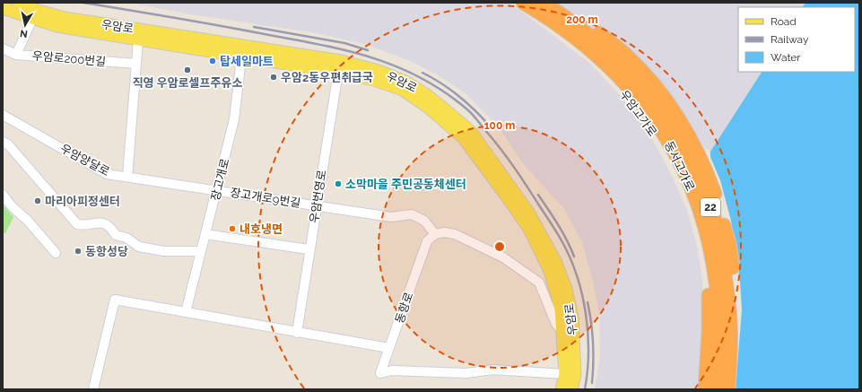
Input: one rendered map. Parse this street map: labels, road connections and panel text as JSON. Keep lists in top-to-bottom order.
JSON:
{
  "streets": {
    "highway": ["우암고가로", "동서고가로", "22"],
    "main road": ["우암로"],
    "street": [
      "우암로200번길",
      "우암양달로",
      "장고개로",
      "우암번영로",
      "장고개로9번길",
      "동항로"
    ]
  },
  "crossings": [
    ["우암로", "장고개로"],
    ["우암로", "우암번영로"],
    ["우암로", "동항로"],
    ["우암양달로", "장고개로"],
    ["우암양달로", "장고개로9번길"],
    ["장고개로", "장고개로9번길"],
    ["우암번영로", "장고개로9번길"],
    ["장고개로9번길", "동항로"]
  ],
  "places": [
    "탑세일마트",
    "직영 우암로셀프주유소",
    "우암2동우편취급국",
    "소막마을 주민공동체센터",
    "마리아피정센터",
    "내호냉면",
    "동항성당"
  ],
  "legend": ["Road", "Railway", "Water"],
  "north": "bottom",
  "rings": ["200 m", "100 m"]
}
